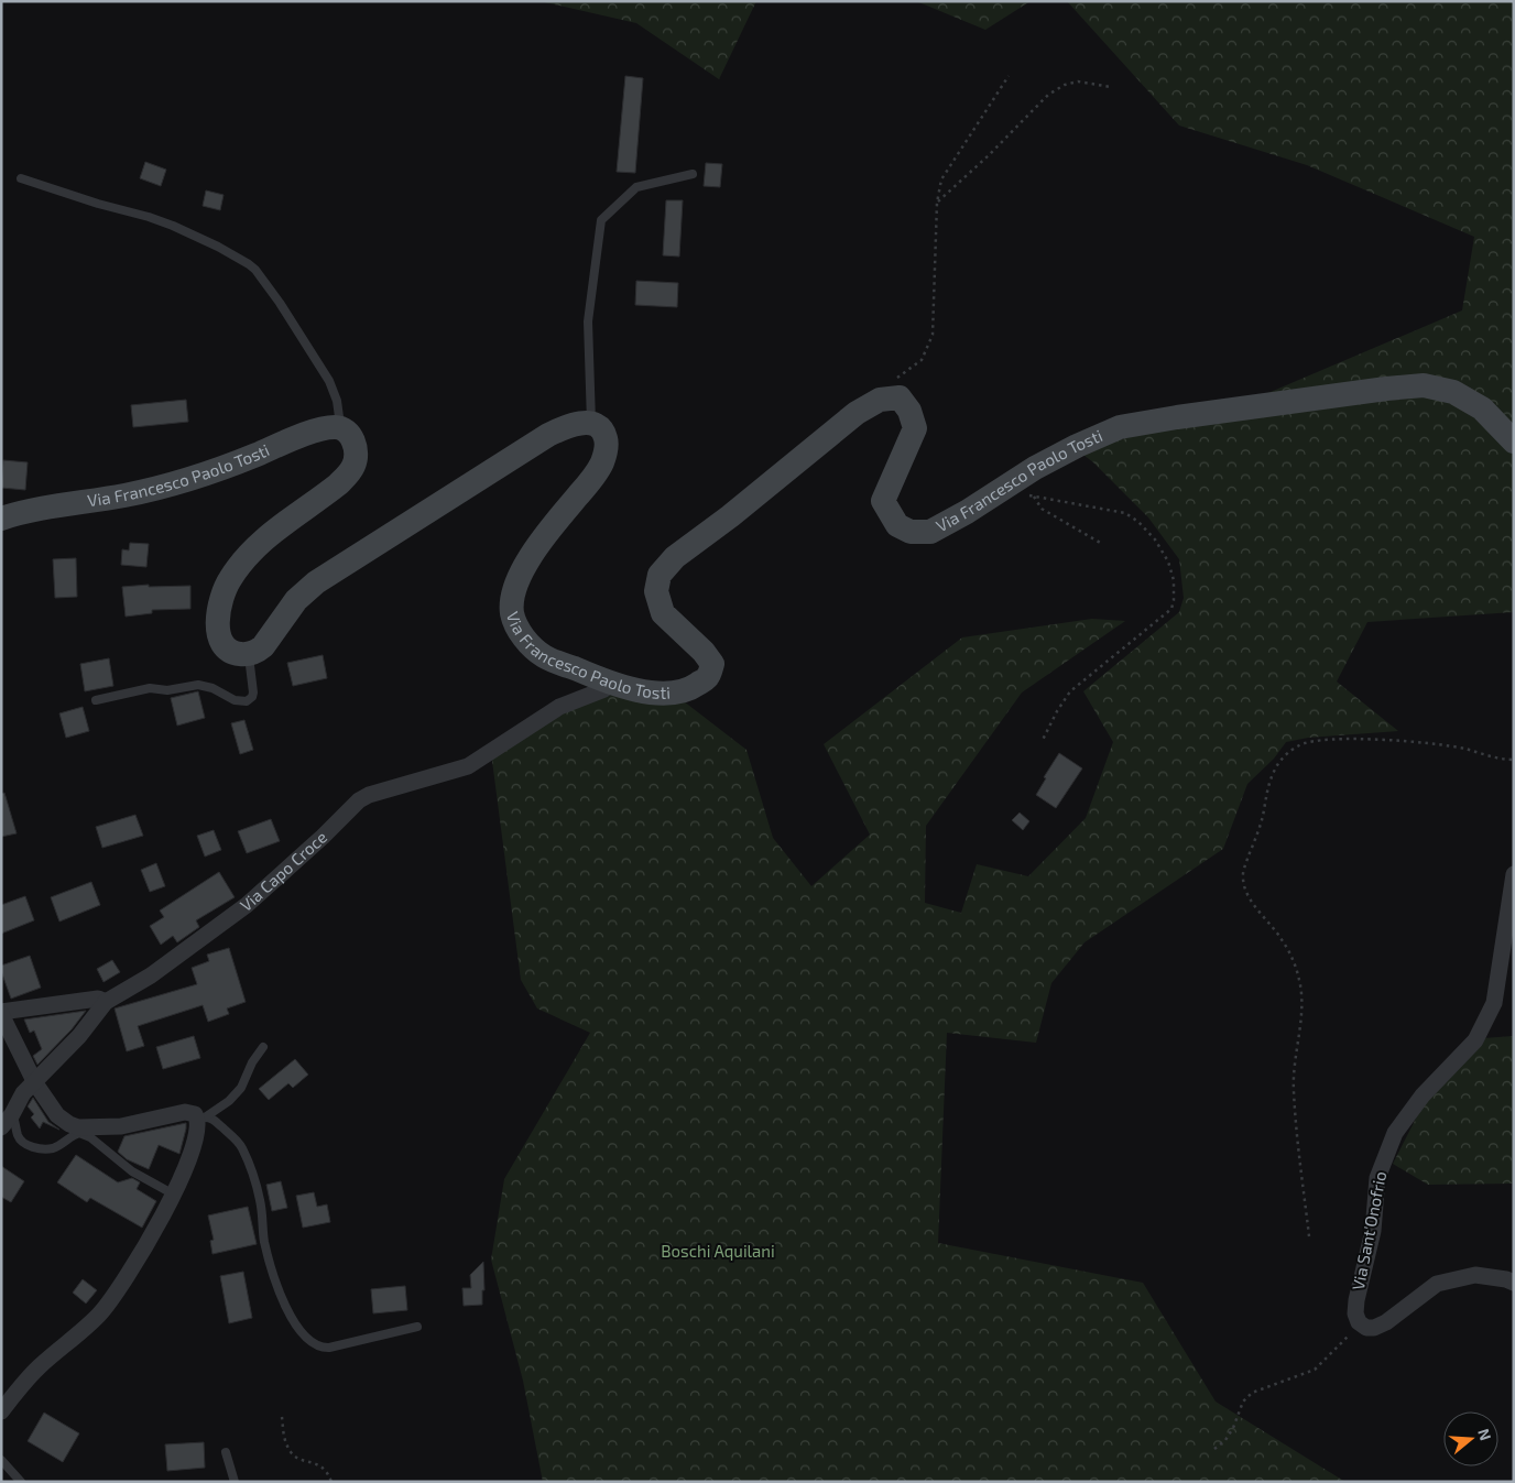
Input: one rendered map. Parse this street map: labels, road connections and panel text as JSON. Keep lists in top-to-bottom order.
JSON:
{
  "streets": {
    "main road": ["Via Francesco Paolo Tosti"],
    "street": ["Via Capo Croce", "Via Sant'Onofrio"]
  },
  "crossings": [
    ["Via Francesco Paolo Tosti", "Via Capo Croce"]
  ],
  "parks": ["Boschi Aquilani"],
  "north": "right"
}
